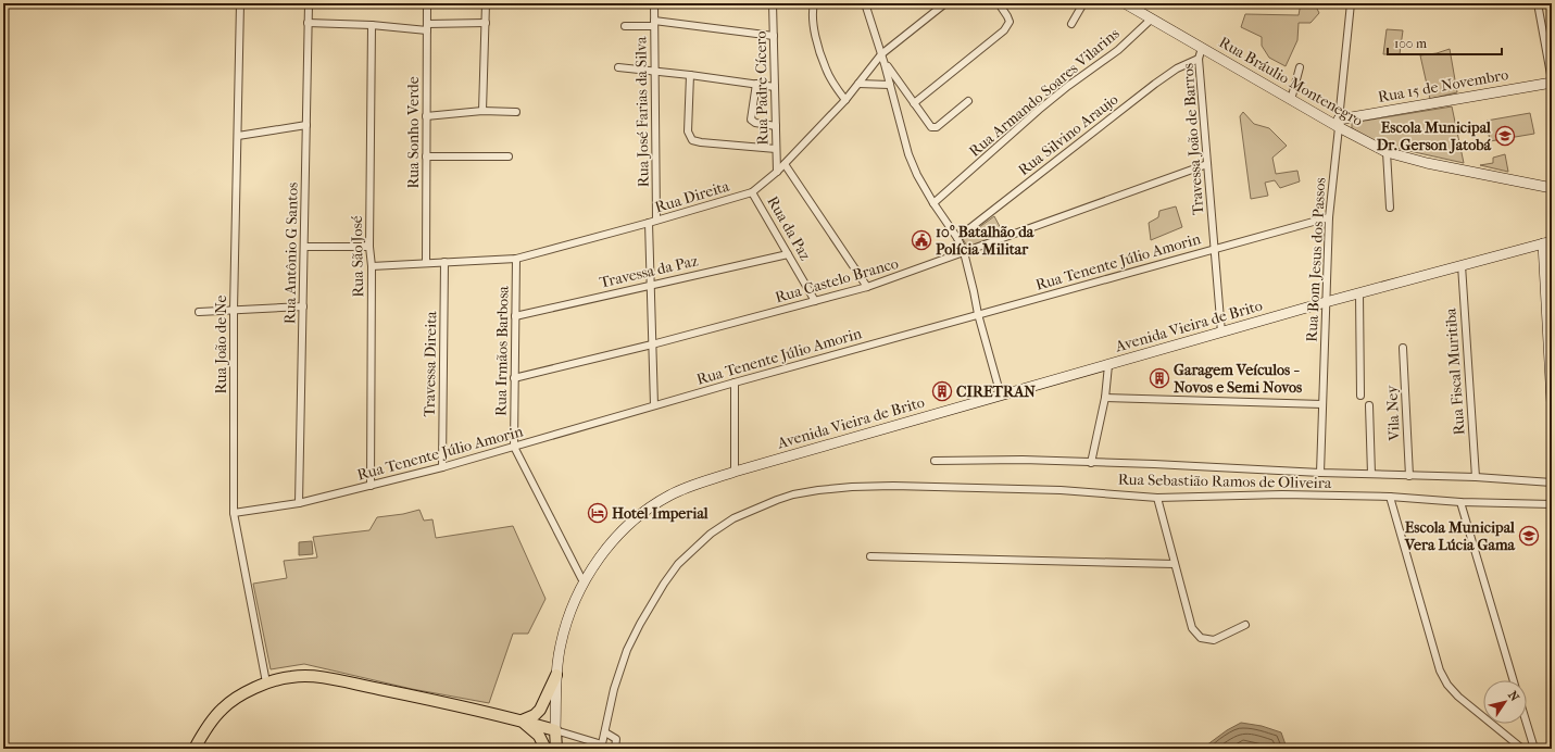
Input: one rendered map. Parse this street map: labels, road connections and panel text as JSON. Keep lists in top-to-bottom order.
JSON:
{
  "streets": {
    "main road": ["Rua Bráulio Montenegro", "Rua 15 de Novembro", "Avenida Vieira de Brito"],
    "street": [
      "Rua Padre Cícero",
      "Rua Armando Soares Vilarins",
      "Rua José Farias da Silva",
      "Rua Sonho Verde",
      "Rua Silvino Araujo",
      "Travessa João de Barros",
      "Rua Direita",
      "Rua da Paz",
      "Rua Antônio G Santos",
      "Rua São José",
      "Rua Bom Jesus dos Passos",
      "Rua Tenente Júlio Amorin",
      "Travessa da Paz",
      "Rua Castelo Branco",
      "Rua João de Ne",
      "Rua Irmãos Barbosa",
      "Travessa Direita",
      "Rua Fiscal Muritiba",
      "Vila Ney",
      "Rua Sebastião Ramos de Oliveira"
    ]
  },
  "crossings": [
    ["Rua Bráulio Montenegro", "Rua 15 de Novembro"],
    ["Rua Bráulio Montenegro", "Rua Armando Soares Vilarins"],
    ["Rua Bráulio Montenegro", "Travessa João de Barros"],
    ["Rua Bráulio Montenegro", "Rua Bom Jesus dos Passos"],
    ["Rua 15 de Novembro", "Rua Bom Jesus dos Passos"],
    ["Rua Padre Cícero", "Rua Direita"],
    ["Rua Padre Cícero", "Rua Castelo Branco"],
    ["Rua José Farias da Silva", "Rua Direita"],
    ["Rua Sonho Verde", "Rua Direita"],
    ["Rua Silvino Araujo", "Travessa João de Barros"],
    ["Travessa João de Barros", "Rua Tenente Júlio Amorin"],
    ["Travessa João de Barros", "Rua Castelo Branco"],
    ["Travessa João de Barros", "Avenida Vieira de Brito"],
    ["Rua Direita", "Rua da Paz"],
    ["Rua Direita", "Rua São José"],
    ["Rua Direita", "Rua Irmãos Barbosa"],
    ["Rua Direita", "Travessa Direita"],
    ["Rua da Paz", "Travessa da Paz"],
    ["Rua da Paz", "Rua Castelo Branco"],
    ["Rua Antônio G Santos", "Rua Tenente Júlio Amorin"],
    ["Rua São José", "Rua Tenente Júlio Amorin"],
    ["Rua Bom Jesus dos Passos", "Rua Tenente Júlio Amorin"],
    ["Rua Bom Jesus dos Passos", "Avenida Vieira de Brito"],
    ["Rua Bom Jesus dos Passos", "Rua Sebastião Ramos de Oliveira"],
    ["Rua Tenente Júlio Amorin", "Rua João de Ne"],
    ["Rua Tenente Júlio Amorin", "Rua Irmãos Barbosa"],
    ["Rua Tenente Júlio Amorin", "Travessa Direita"],
    ["Travessa da Paz", "Rua Irmãos Barbosa"],
    ["Rua Castelo Branco", "Rua Irmãos Barbosa"],
    ["Avenida Vieira de Brito", "Rua Irmãos Barbosa"],
    ["Avenida Vieira de Brito", "Rua Fiscal Muritiba"],
    ["Rua Fiscal Muritiba", "Rua Sebastião Ramos de Oliveira"],
    ["Vila Ney", "Rua Sebastião Ramos de Oliveira"]
  ],
  "places": {
    "school or university": ["Escola Municipal Dr. Gerson Jatobá", "Escola Municipal Vera Lúcia Gama"],
    "public building": ["10º Batalhão da Polícia Militar"],
    "building": ["Garagem Veículos - Novos e Semi Novos", "CIRETRAN"],
    "hotel": ["Hotel Imperial"]
  },
  "scale_bar": "100 m",
  "north": "top right"
}
